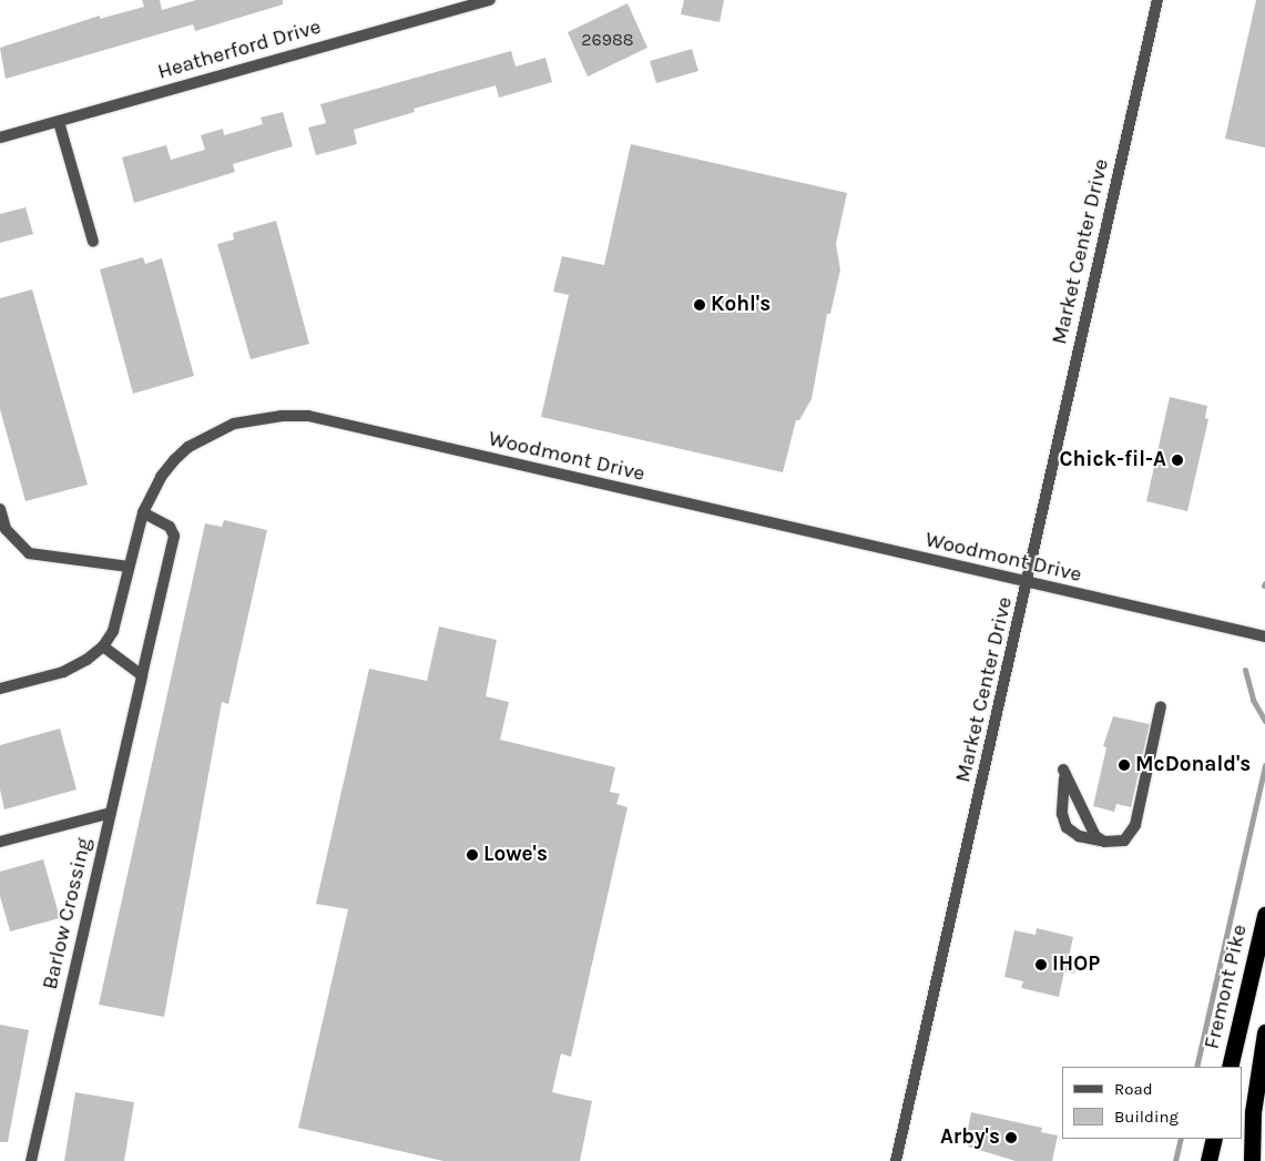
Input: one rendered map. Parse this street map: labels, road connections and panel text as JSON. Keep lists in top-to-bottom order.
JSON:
{
  "streets": {
    "highway": ["Fremont Pike"],
    "street": [
      "Heatherford Drive",
      "Market Center Drive",
      "Woodmont Drive",
      "Barlow Crossing"
    ]
  },
  "crossings": [
    ["Market Center Drive", "Woodmont Drive"],
    ["Woodmont Drive", "Barlow Crossing"]
  ],
  "places": [
    "Kohl's",
    "Chick-fil-A",
    "McDonald's",
    "Lowe's",
    "IHOP",
    "Arby's"
  ],
  "house_numbers": ["26988"],
  "legend": ["Road", "Building"]
}
